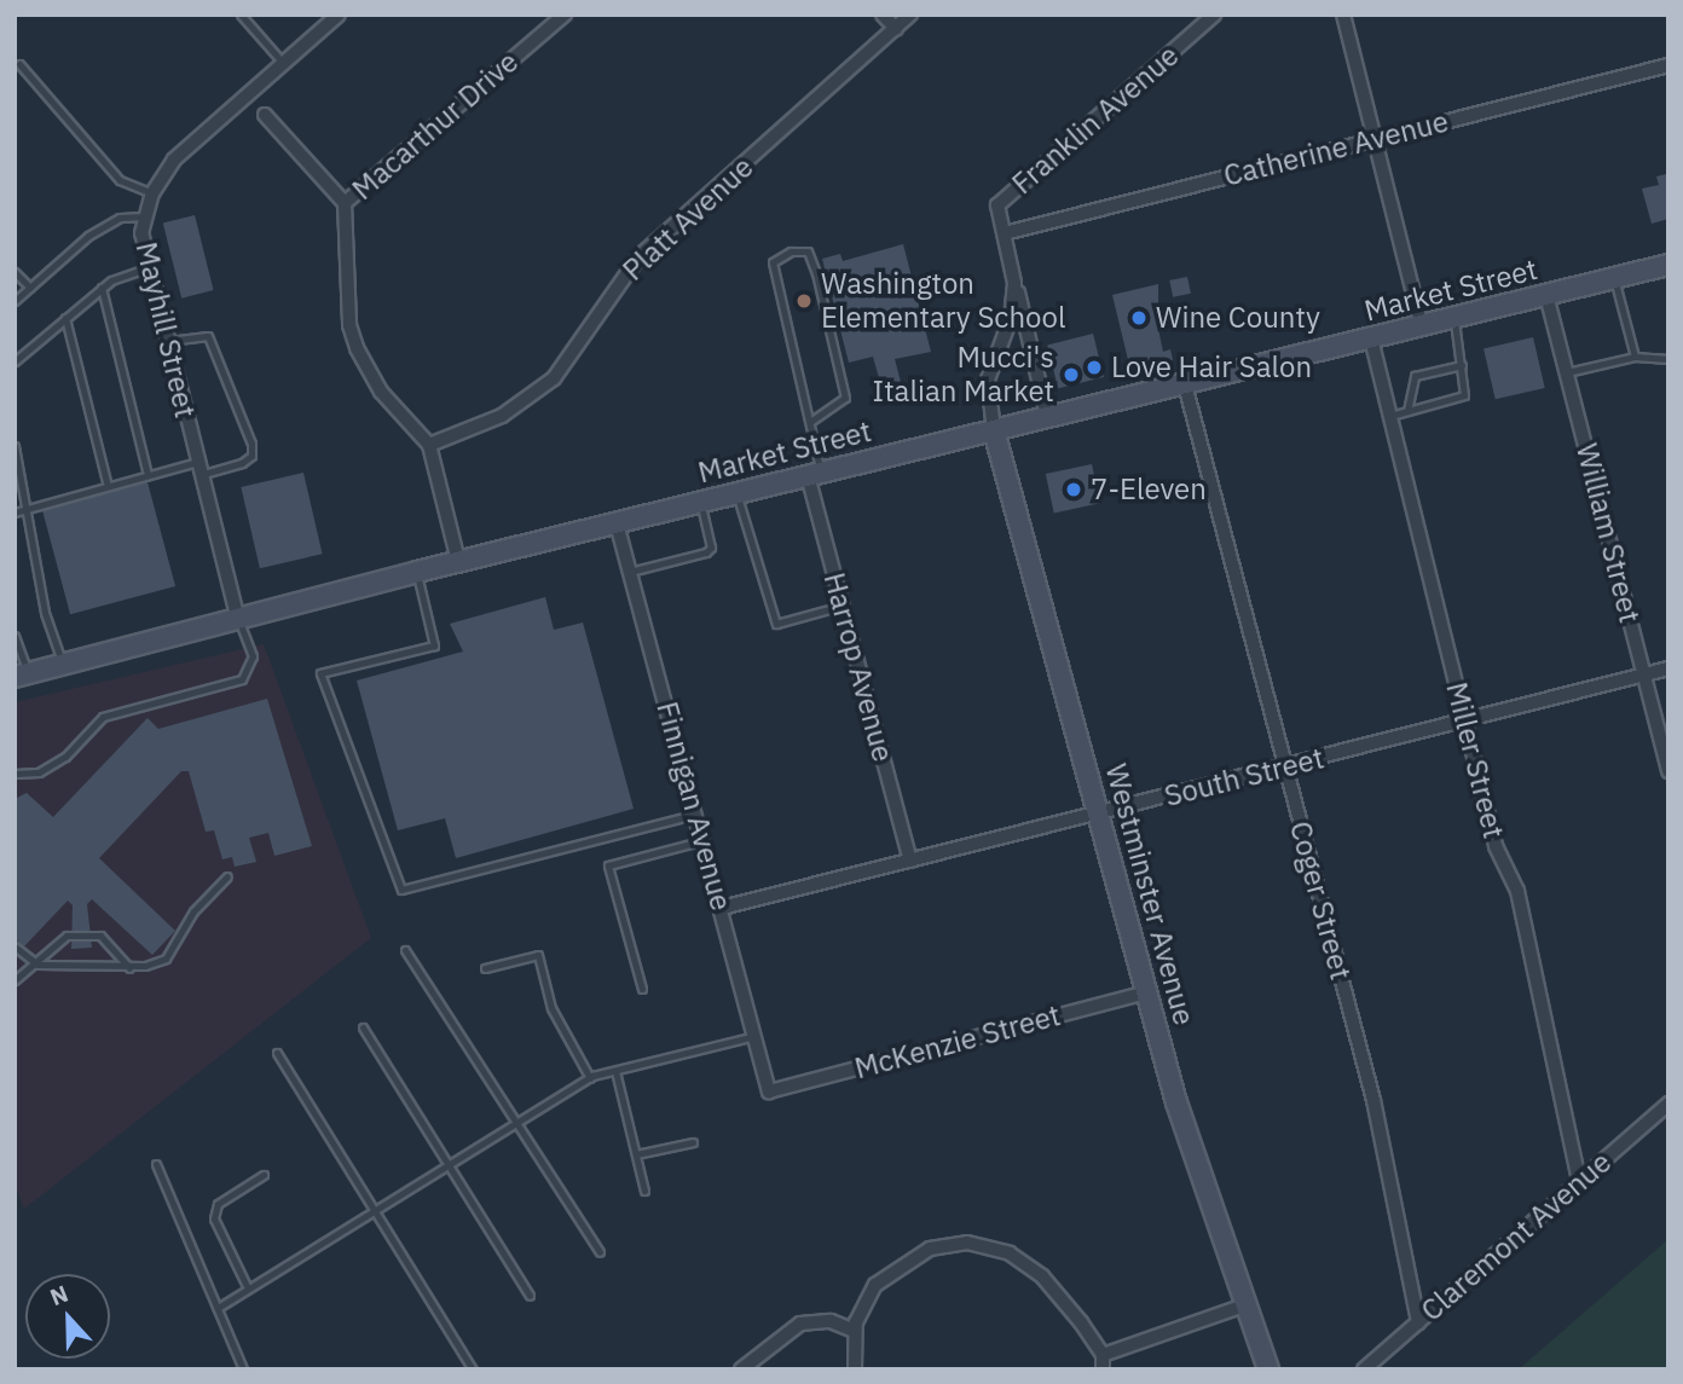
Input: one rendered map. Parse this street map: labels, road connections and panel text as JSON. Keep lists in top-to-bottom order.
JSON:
{
  "streets": {
    "main road": ["Market Street", "Westminster Avenue"],
    "street": [
      "Franklin Avenue",
      "Macarthur Drive",
      "Catherine Avenue",
      "Platt Avenue",
      "Mayhill Street",
      "William Street",
      "Harrop Avenue",
      "Miller Street",
      "South Street",
      "Finnigan Avenue",
      "Coger Street",
      "McKenzie Street",
      "Claremont Avenue"
    ]
  },
  "crossings": [
    ["Franklin Avenue", "Catherine Avenue"],
    ["Market Street", "Mayhill Street"],
    ["Market Street", "William Street"],
    ["Market Street", "Harrop Avenue"],
    ["Market Street", "Miller Street"],
    ["Market Street", "Finnigan Avenue"],
    ["Market Street", "Westminster Avenue"],
    ["Market Street", "Coger Street"],
    ["William Street", "South Street"],
    ["Harrop Avenue", "South Street"],
    ["Miller Street", "South Street"],
    ["Miller Street", "Claremont Avenue"],
    ["South Street", "Finnigan Avenue"],
    ["South Street", "Westminster Avenue"],
    ["South Street", "Coger Street"],
    ["Finnigan Avenue", "McKenzie Street"],
    ["Westminster Avenue", "McKenzie Street"],
    ["Coger Street", "Claremont Avenue"]
  ],
  "places": [
    "Washington Elementary School",
    "Wine County",
    "Love Hair Salon",
    "Mucci's Italian Market",
    "7-Eleven"
  ],
  "north": "top"
}
